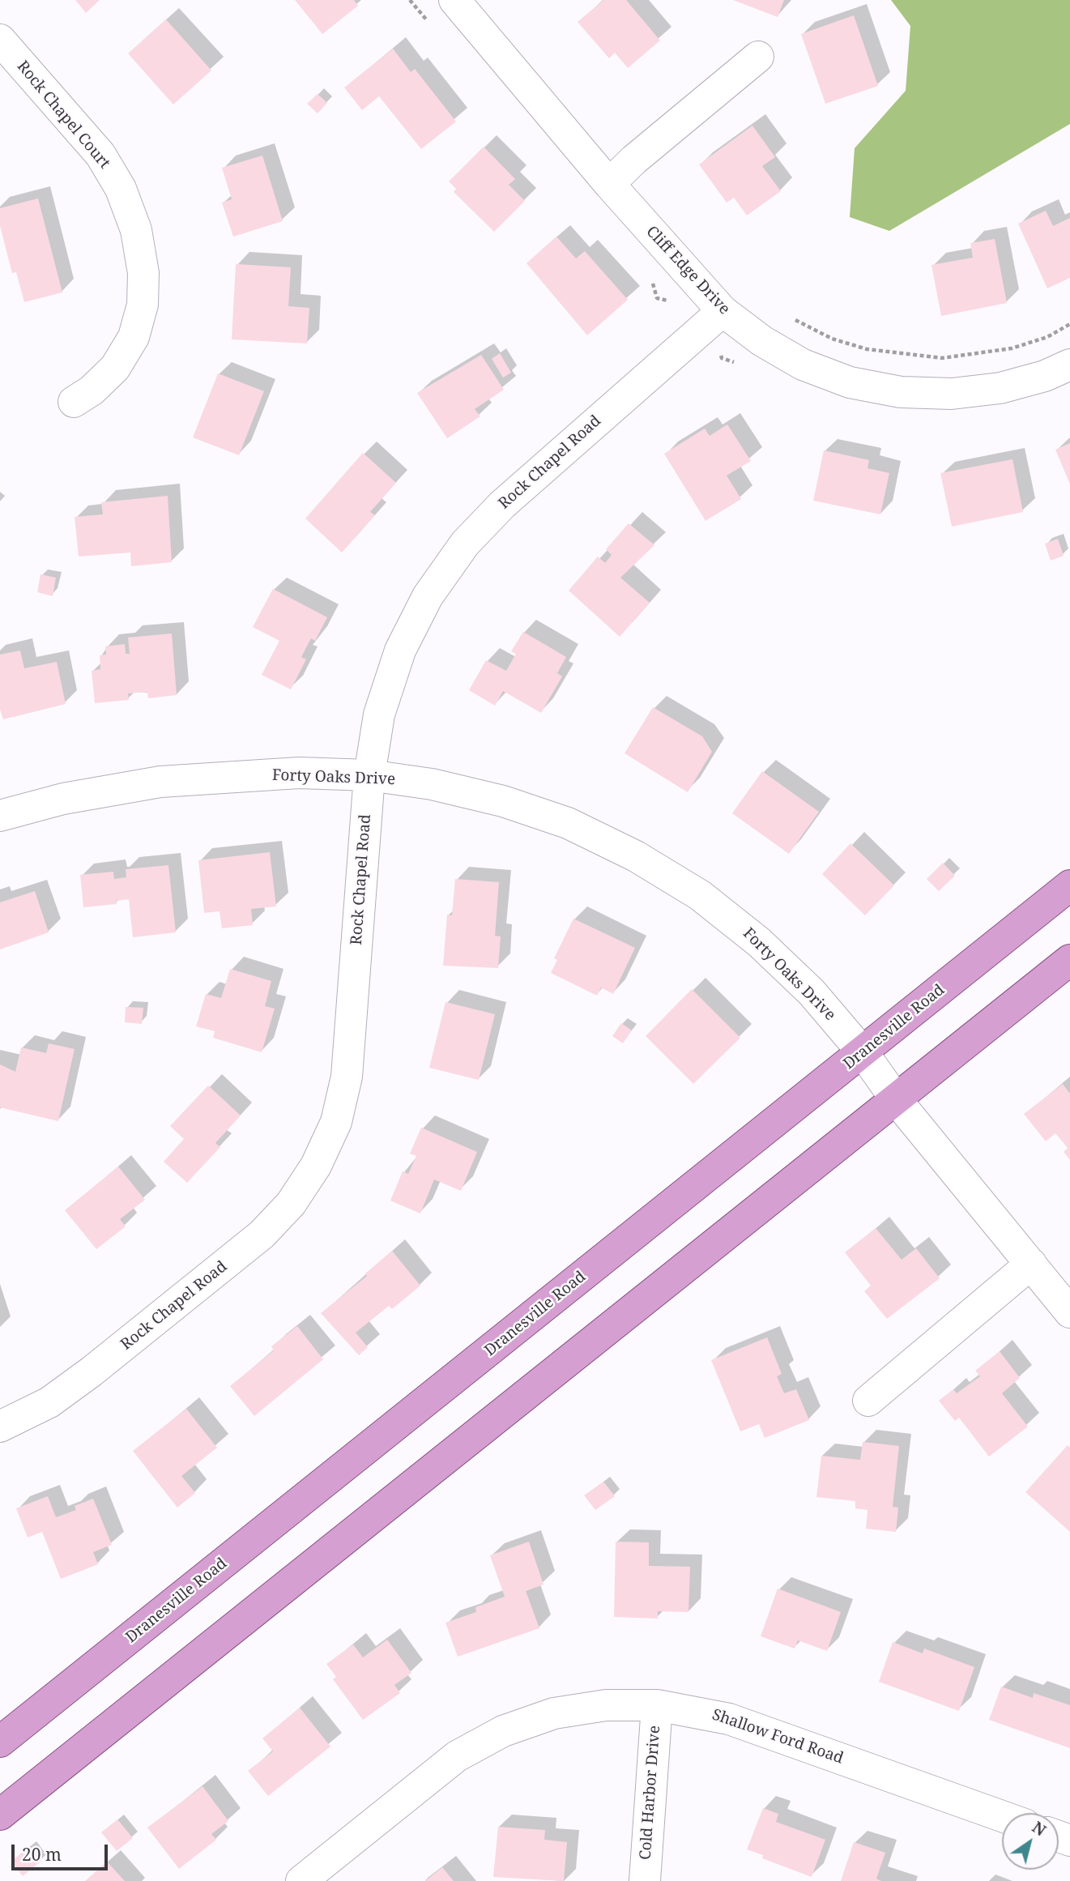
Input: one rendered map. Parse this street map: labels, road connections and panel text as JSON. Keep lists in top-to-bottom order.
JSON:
{
  "streets": {
    "main road": ["Dranesville Road"],
    "street": [
      "Rock Chapel Court",
      "Cliff Edge Drive",
      "Rock Chapel Road",
      "Forty Oaks Drive",
      "Shallow Ford Road",
      "Cold Harbor Drive"
    ]
  },
  "crossings": [
    ["Cliff Edge Drive", "Rock Chapel Road"],
    ["Rock Chapel Road", "Forty Oaks Drive"],
    ["Forty Oaks Drive", "Dranesville Road"],
    ["Shallow Ford Road", "Cold Harbor Drive"]
  ],
  "scale_bar": "20 m",
  "north": "top right"
}
